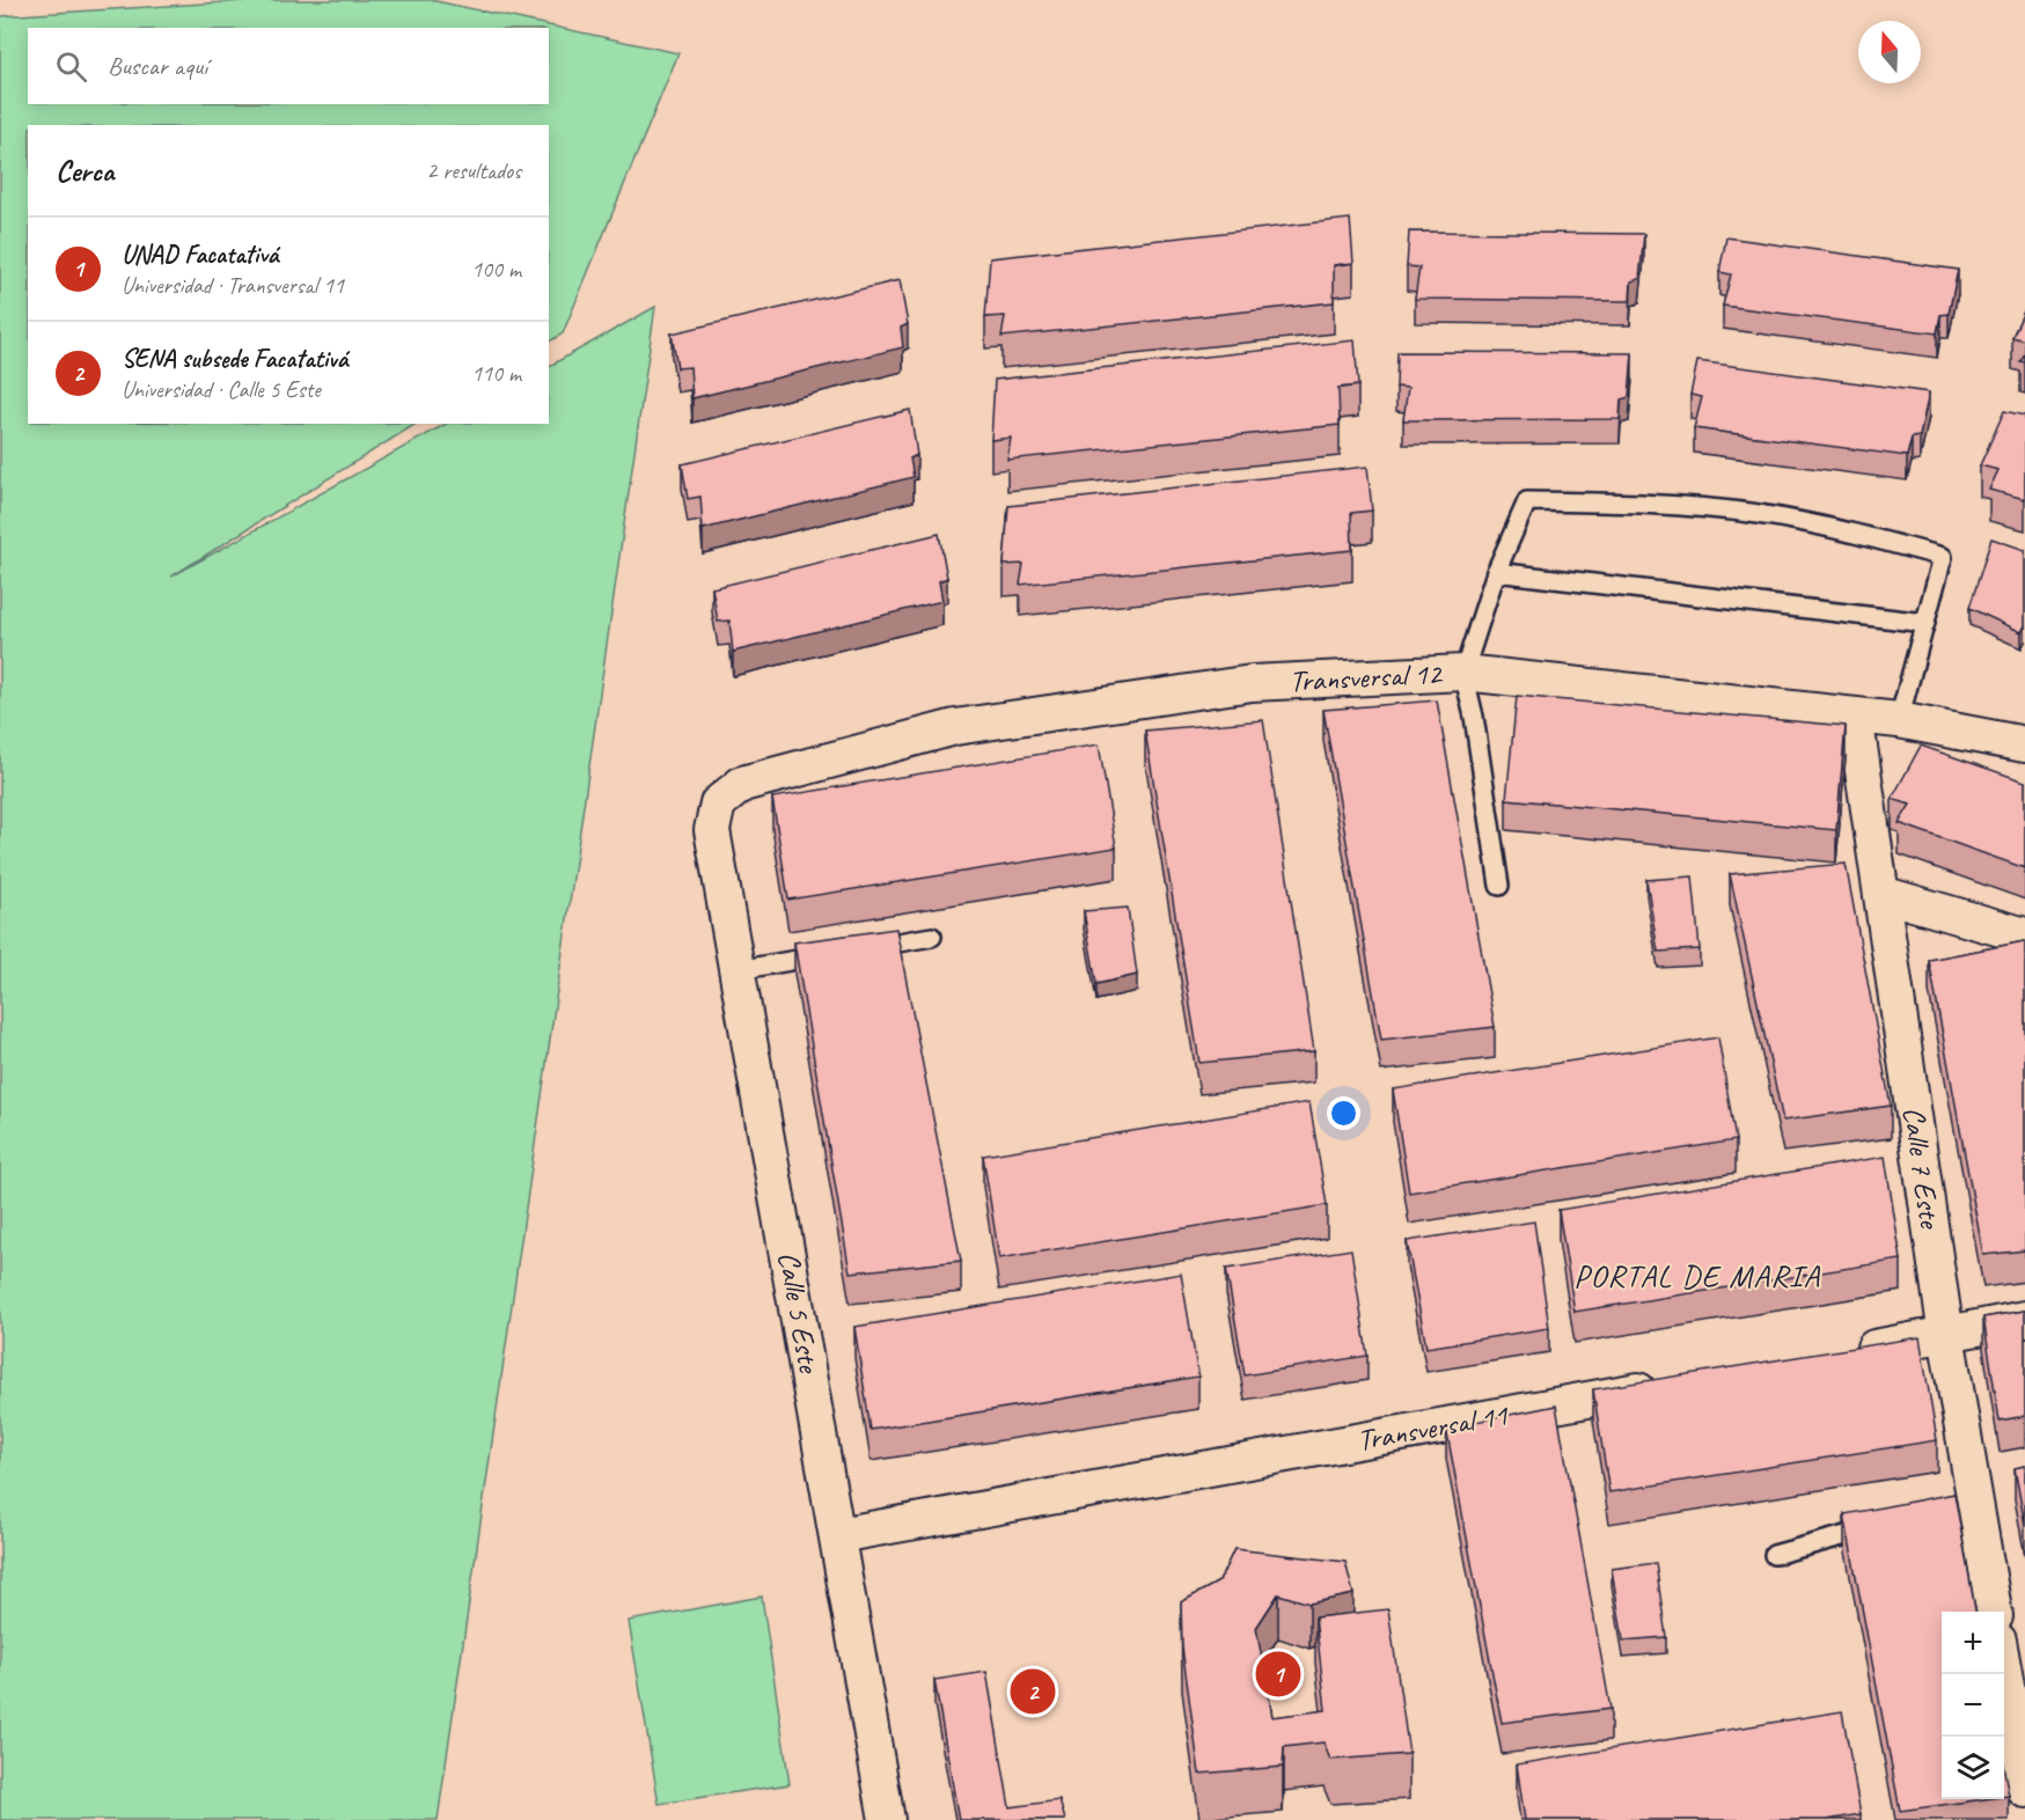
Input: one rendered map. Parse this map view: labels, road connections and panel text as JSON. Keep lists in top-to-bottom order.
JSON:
{
  "streets": {
    "street": [
      "Transversal 12",
      "Calle 7 Este",
      "Calle 5 Este",
      "Transversal 11"
    ]
  },
  "crossings": [
    ["Transversal 12", "Calle 7 Este"],
    ["Transversal 12", "Calle 5 Este"],
    ["Calle 5 Este", "Transversal 11"]
  ],
  "districts": ["PORTAL DE MARIA"],
  "north": "top",
  "page": {
    "search": "Buscar aquí",
    "heading": ["Cerca", "2 resultados"],
    "list": [
      {
        "mark": "1",
        "name": "UNAD Facatativá",
        "note": "Universidad · Transversal 11",
        "value": "100 m"
      },
      {
        "mark": "2",
        "name": "SENA subsede Facatativá",
        "note": "Universidad · Calle 5 Este",
        "value": "110 m"
      }
    ],
    "map_buttons": ["+", "−"],
    "pins": ["1", "2"]
  }
}
